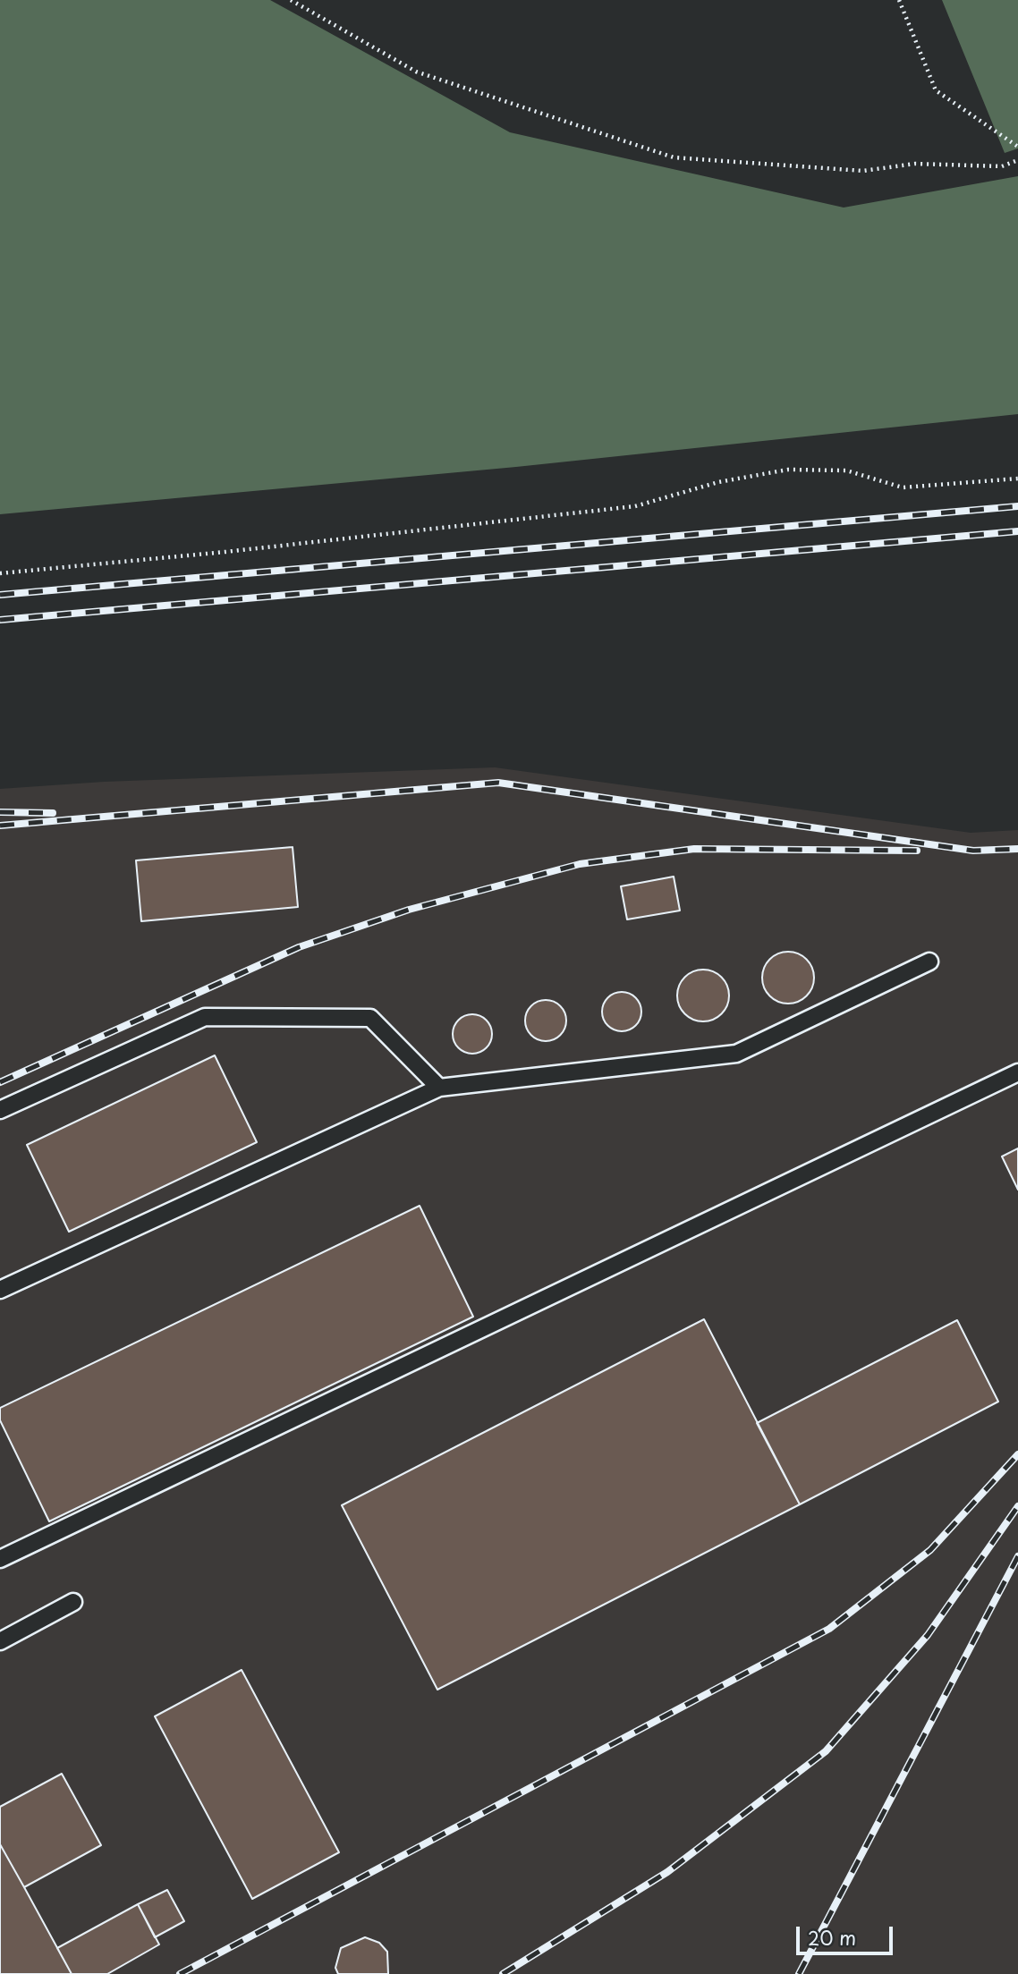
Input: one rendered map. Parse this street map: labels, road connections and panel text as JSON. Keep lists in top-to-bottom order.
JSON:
{
  "scale_bar": "20 m"
}
